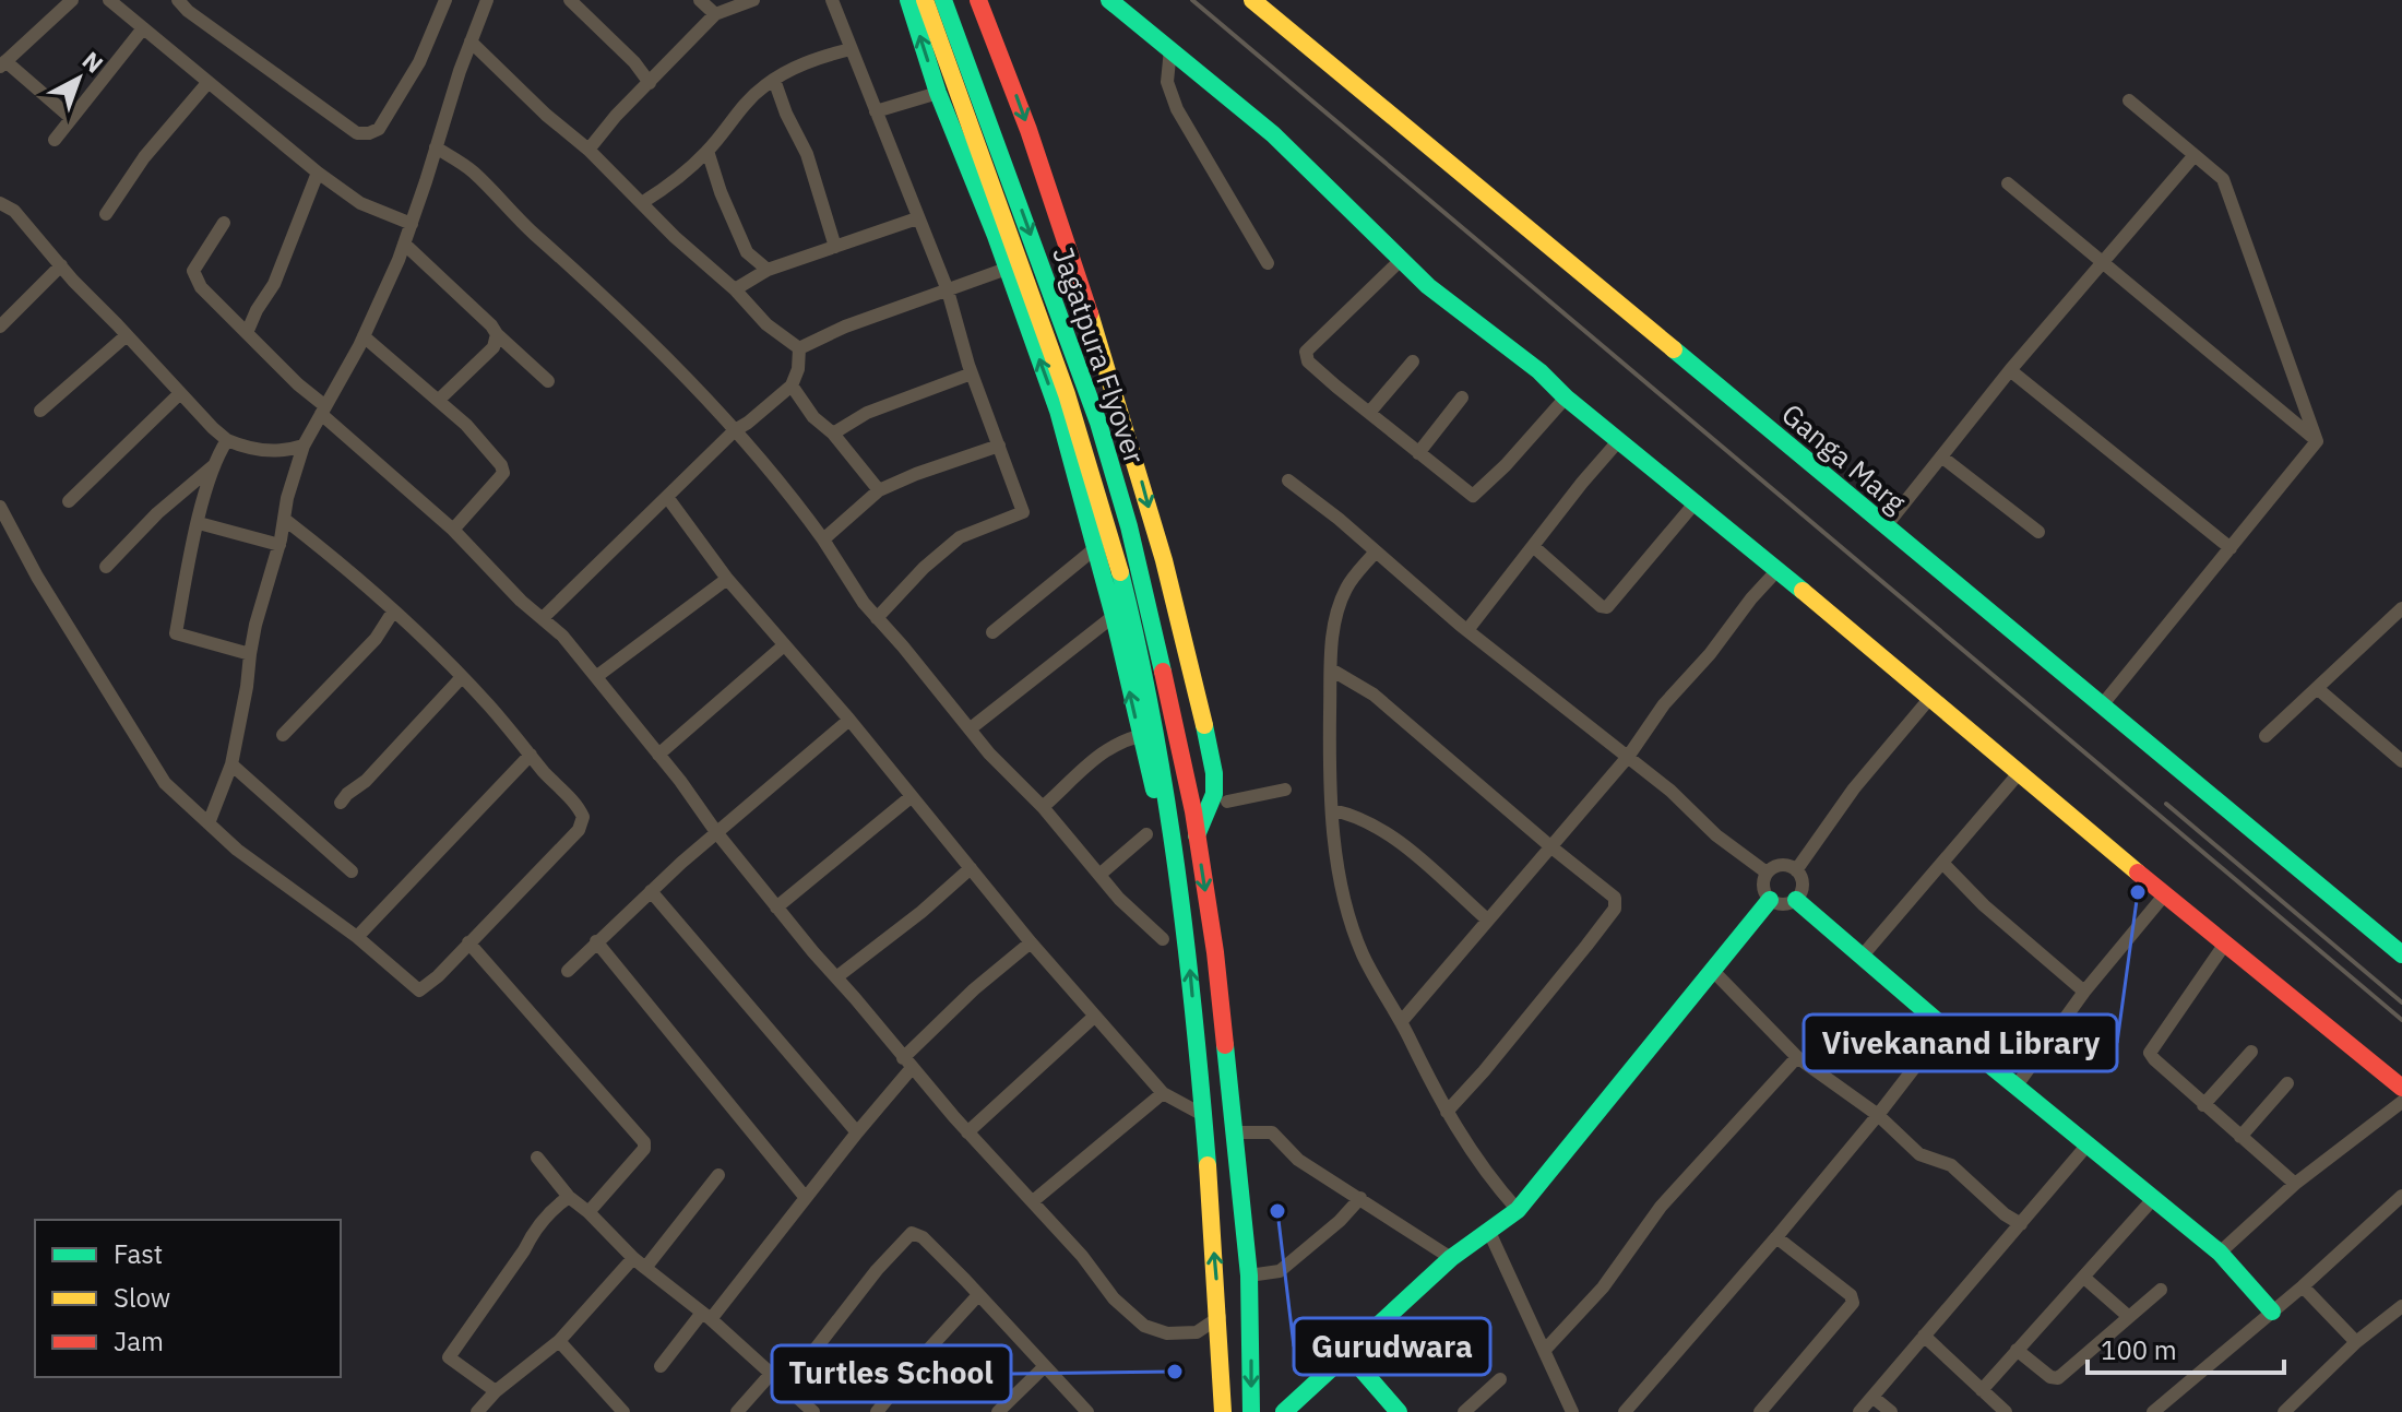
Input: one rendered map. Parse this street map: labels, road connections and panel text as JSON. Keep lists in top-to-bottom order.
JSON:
{
  "streets": {
    "street": ["Jagatpura Flyover", "Ganga Marg"]
  },
  "places": ["Vivekanand Library", "Gurudwara", "Turtles School"],
  "legend": ["Fast", "Slow", "Jam"],
  "scale_bar": "100 m",
  "north": "top right"
}
